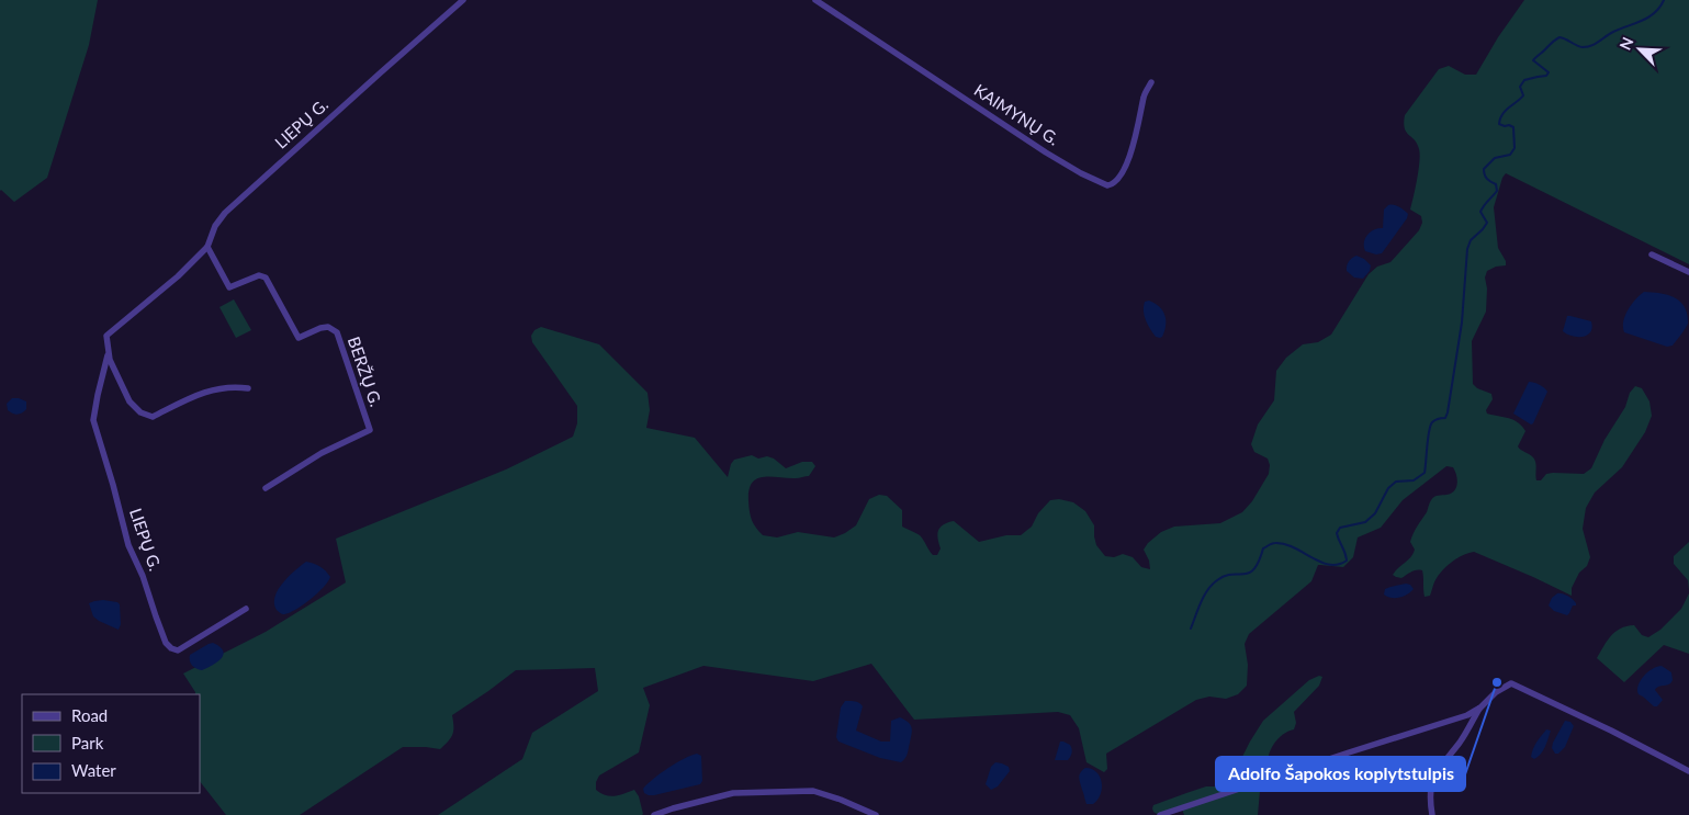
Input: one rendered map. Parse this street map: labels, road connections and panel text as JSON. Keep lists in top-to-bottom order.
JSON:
{
  "streets": {
    "street": ["KAIMYNŲ G.", "LIEPŲ G.", "BERŽŲ G."]
  },
  "crossings": [
    ["LIEPŲ G.", "BERŽŲ G."]
  ],
  "places": ["Adolfo Šapokos koplytstulpis"],
  "legend": ["Road", "Park", "Water"],
  "north": "top left"
}
